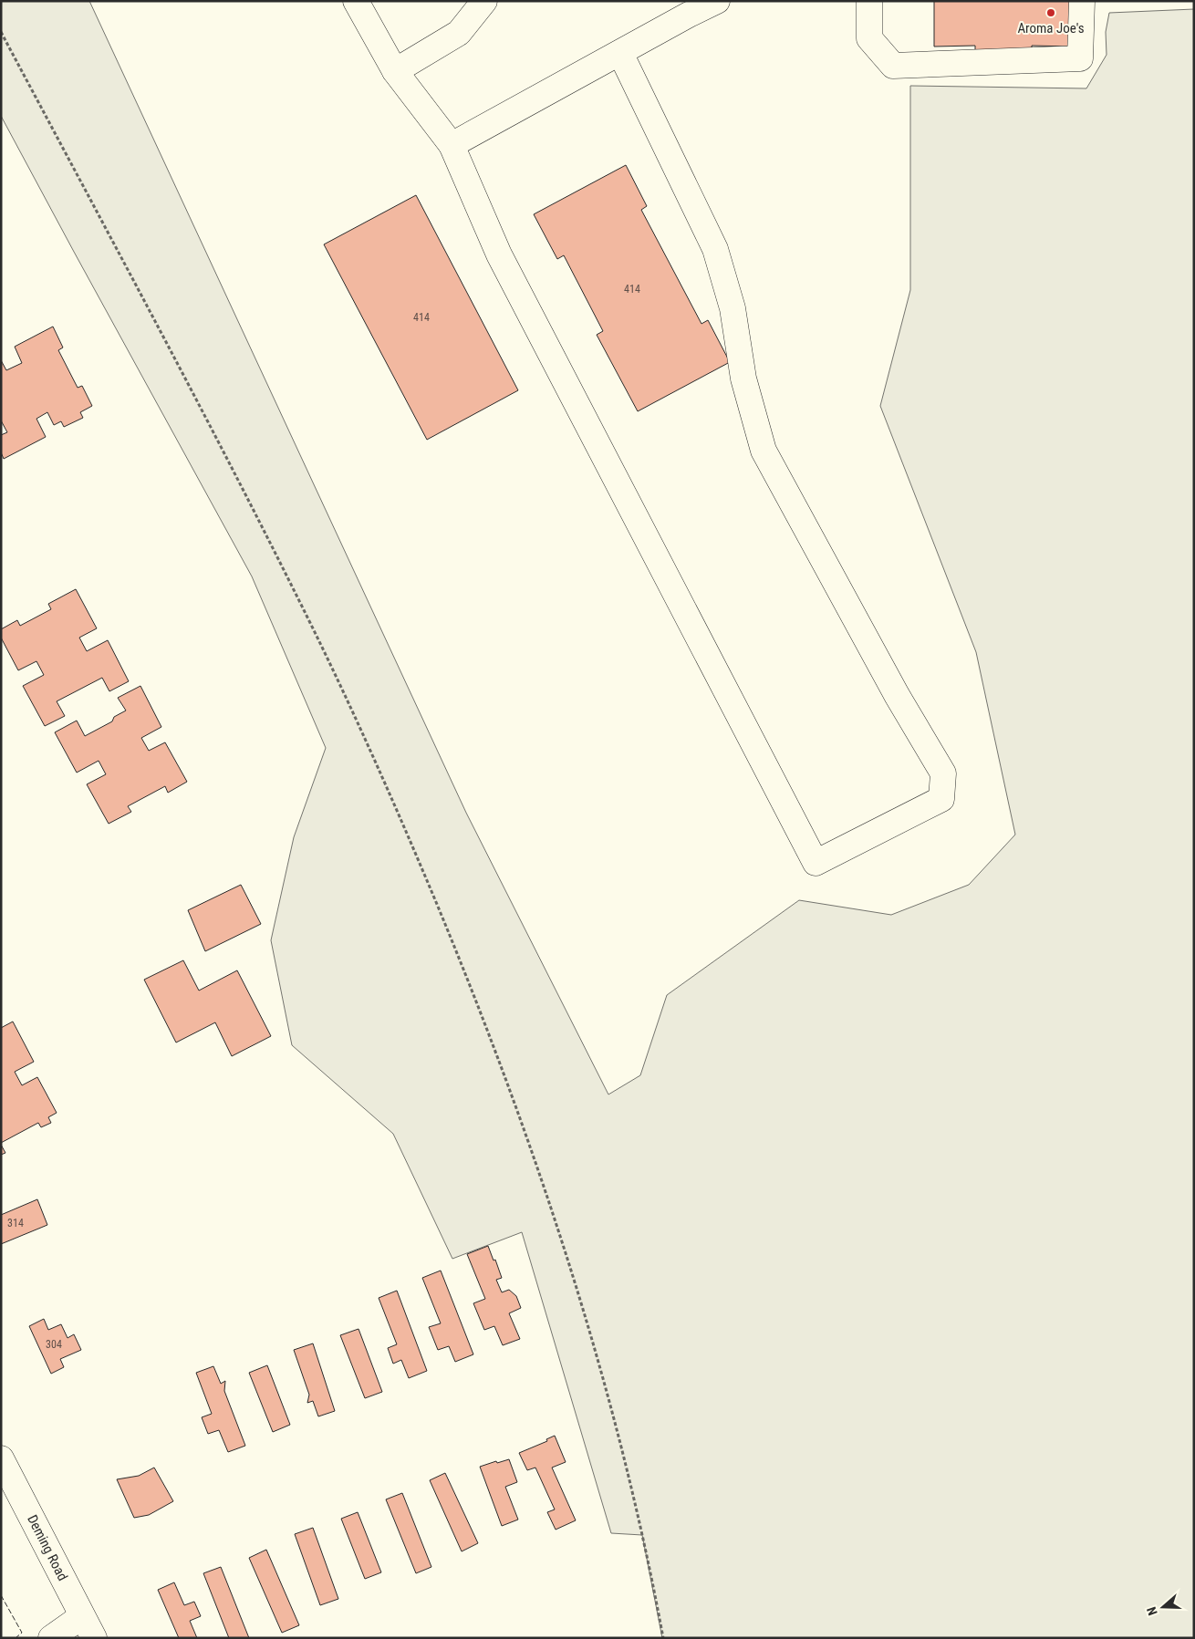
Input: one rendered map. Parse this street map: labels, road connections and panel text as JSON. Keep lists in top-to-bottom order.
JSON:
{
  "streets": {
    "street": ["Deming Road"]
  },
  "places": ["Aroma Joe's"],
  "house_numbers": [
    "414",
    "414",
    "314",
    "304"
  ],
  "north": "left"
}
